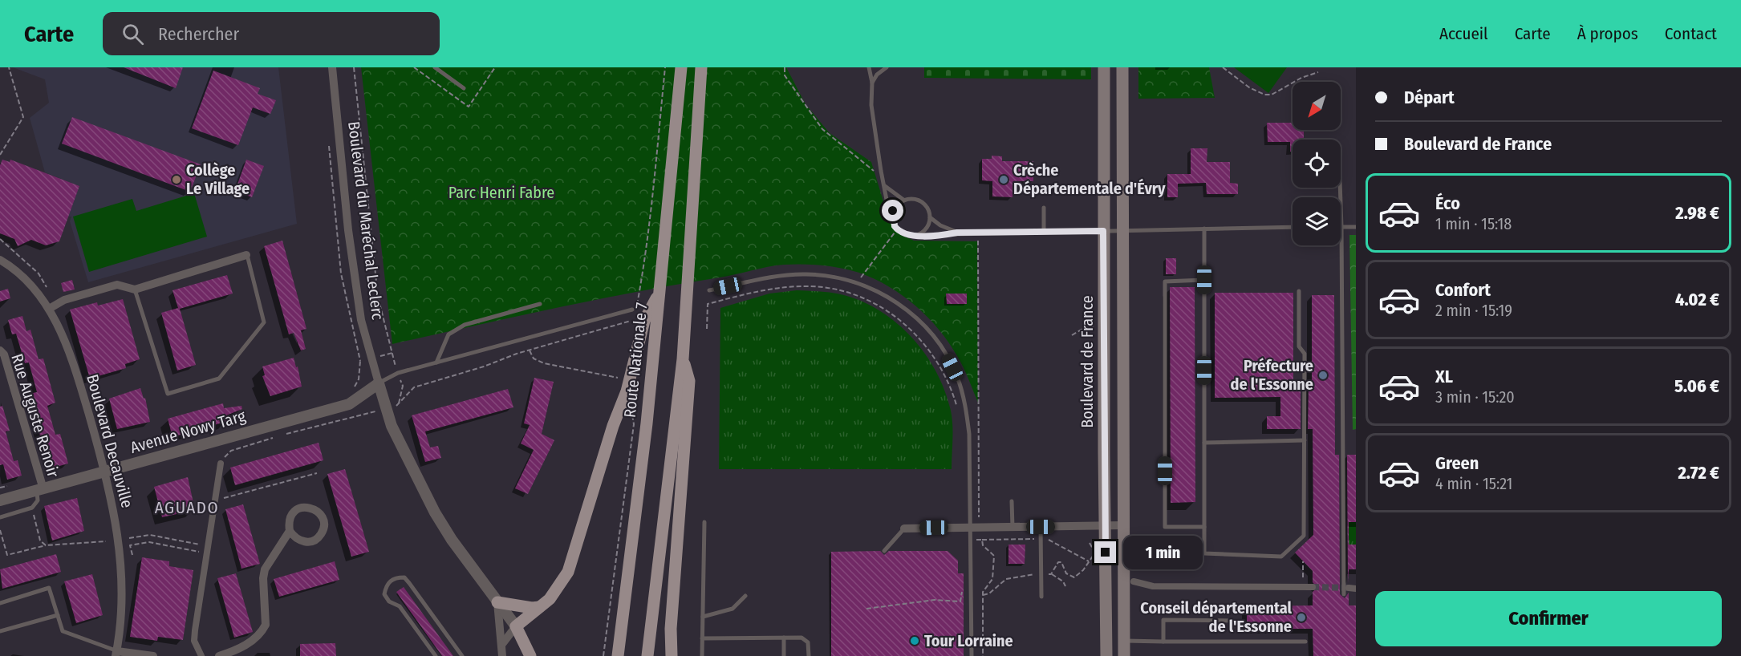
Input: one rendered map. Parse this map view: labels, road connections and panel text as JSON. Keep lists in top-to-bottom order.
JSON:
{
  "streets": {
    "main road": ["Route Nationale 7", "Boulevard de France"],
    "street": [
      "Boulevard du Maréchal Leclerc",
      "Rue Auguste Renoir",
      "Avenue Nowy Targ",
      "Boulevard Decauville"
    ]
  },
  "crossings": [
    ["Boulevard du Maréchal Leclerc", "Avenue Nowy Targ"],
    ["Rue Auguste Renoir", "Avenue Nowy Targ"],
    ["Avenue Nowy Targ", "Boulevard Decauville"]
  ],
  "districts": ["AGUADO"],
  "parks": ["Parc Henri Fabre"],
  "places": [
    "Collège Le Village",
    "Crèche Départementale d'Évry",
    "Préfecture de l'Essonne",
    "Conseil départemental de l'Essonne",
    "Tour Lorraine"
  ],
  "north": "bottom left",
  "page": {
    "header": "Carte",
    "search": "Rechercher",
    "nav": [
      "Accueil",
      "Carte",
      "À propos",
      "Contact"
    ],
    "banner": ["Départ", "Boulevard de France"],
    "list": [
      {
        "name": "Éco",
        "note": "1 min · 15:18",
        "value": "2.98 €"
      },
      {
        "name": "Confort",
        "note": "2 min · 15:19",
        "value": "4.02 €"
      },
      {
        "name": "XL",
        "note": "3 min · 15:20",
        "value": "5.06 €"
      },
      {
        "name": "Green",
        "note": "4 min · 15:21",
        "value": "2.72 €"
      }
    ],
    "bubble": "1 min",
    "buttons": "Confirmer"
  }
}
